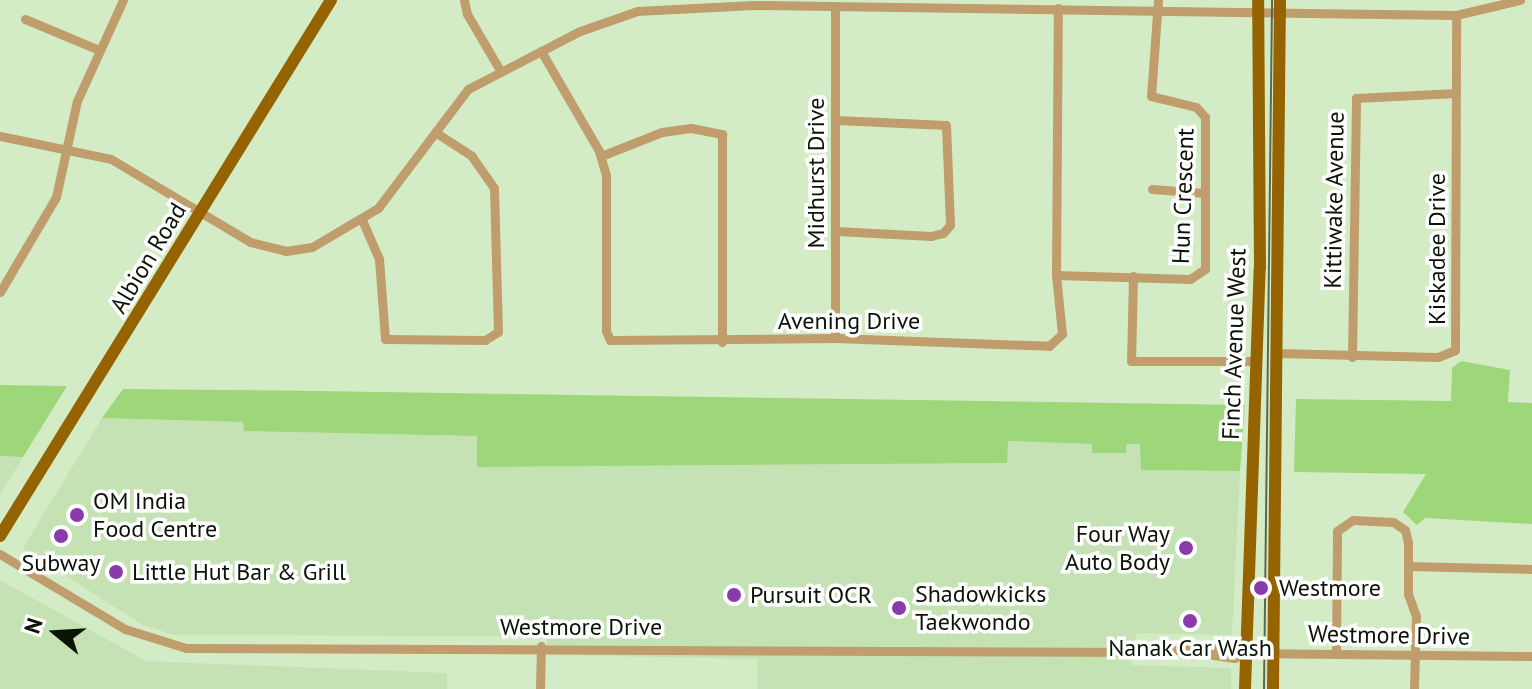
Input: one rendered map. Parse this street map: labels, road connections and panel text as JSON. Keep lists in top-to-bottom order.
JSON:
{
  "streets": {
    "main road": ["Albion Road", "Finch Avenue West"],
    "street": [
      "Midhurst Drive",
      "Hun Crescent",
      "Kittiwake Avenue",
      "Kiskadee Drive",
      "Avening Drive",
      "Westmore Drive"
    ]
  },
  "crossings": [
    ["Midhurst Drive", "Avening Drive"],
    ["Hun Crescent", "Avening Drive"],
    ["Kittiwake Avenue", "Kiskadee Drive"],
    ["Kiskadee Drive", "Finch Avenue West"],
    ["Finch Avenue West", "Westmore Drive"]
  ],
  "places": [
    "OM India Food Centre",
    "Subway",
    "Four Way Auto Body",
    "Little Hut Bar & Grill",
    "Westmore",
    "Pursuit OCR",
    "Shadowkicks Taekwondo",
    "Nanak Car Wash"
  ],
  "north": "left"
}
